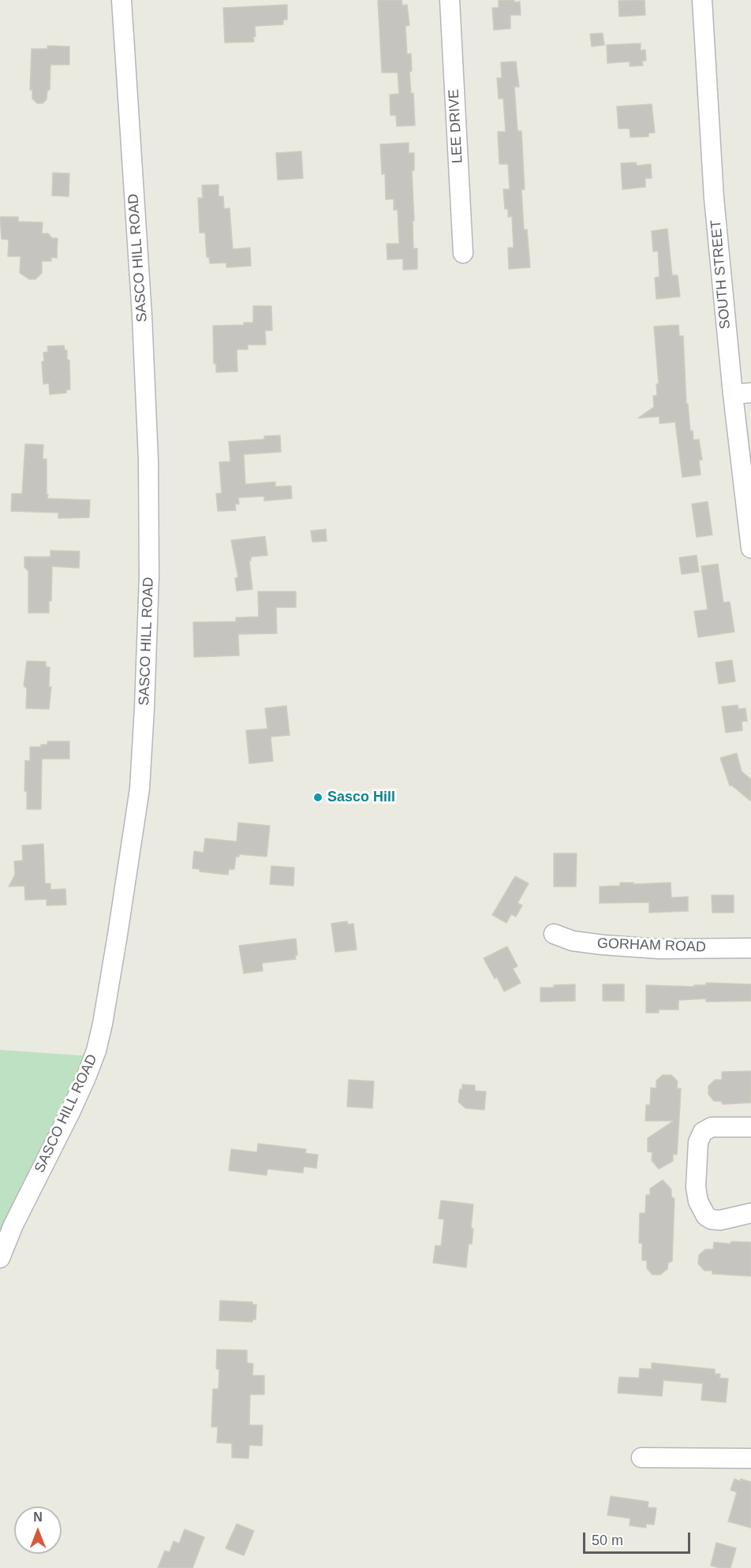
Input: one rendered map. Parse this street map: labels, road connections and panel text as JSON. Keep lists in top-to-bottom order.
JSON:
{
  "streets": {
    "street": [
      "LEE DRIVE",
      "SASCO HILL ROAD",
      "SOUTH STREET",
      "GORHAM ROAD"
    ]
  },
  "places": ["Sasco Hill"],
  "scale_bar": "50 m",
  "north": "top"
}
